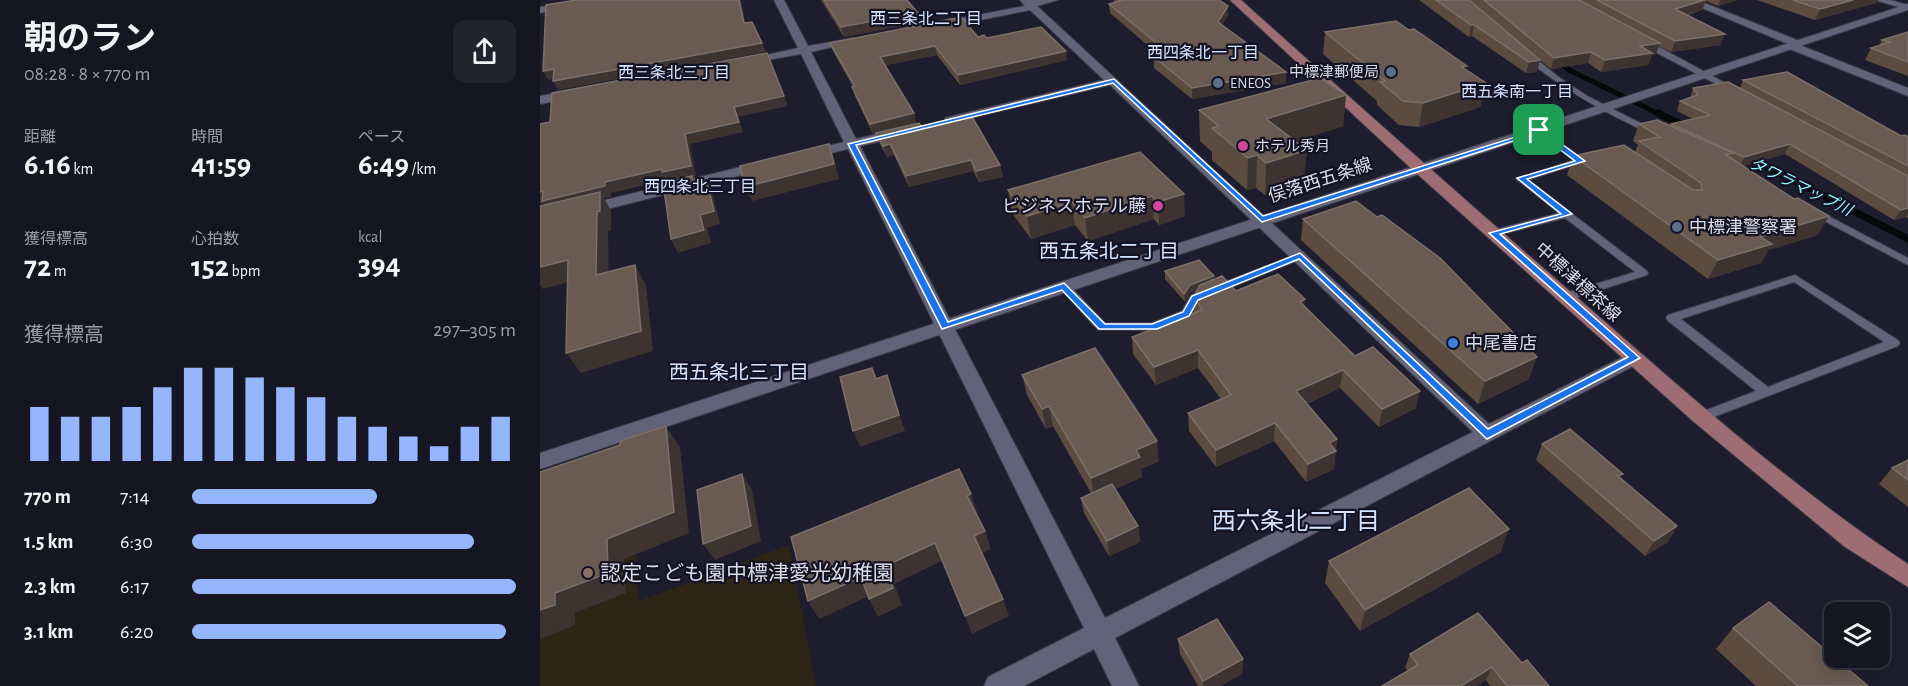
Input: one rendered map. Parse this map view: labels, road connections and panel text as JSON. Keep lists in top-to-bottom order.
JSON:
{
  "streets": {
    "main road": ["中標津標茶線"],
    "street": ["俣落西五条線"]
  },
  "crossings": [
    ["俣落西五条線", "中標津標茶線"]
  ],
  "districts": [
    "西三条北二丁目",
    "西四条北一丁目",
    "西三条北三丁目",
    "西五条南一丁目",
    "西四条北三丁目",
    "西五条北二丁目",
    "西五条北三丁目",
    "西六条北二丁目"
  ],
  "water": ["タワラマップ川"],
  "places": [
    "中標津郵便局",
    "ENEOS",
    "ホテル秀月",
    "ビジネスホテル藤",
    "中標津警察署",
    "中尾書店",
    "認定こども園中標津愛光幼稚園"
  ],
  "page": {
    "heading": ["朝のラン", "08:28 · 8 × 770 m"],
    "stats": [
      ["距離", "6.16 km"],
      ["時間", "41:59"],
      ["ペース", "6:49 /km"],
      ["獲得標高", "72 m"],
      ["心拍数", "152 bpm"],
      ["kcal", "394"]
    ],
    "chart": ["獲得標高", "297–305 m"],
    "list": [
      {
        "name": "770 m",
        "note": "7:14"
      },
      {
        "name": "1.5 km",
        "note": "6:30"
      },
      {
        "name": "2.3 km",
        "note": "6:17"
      },
      {
        "name": "3.1 km",
        "note": "6:20"
      }
    ]
  }
}
